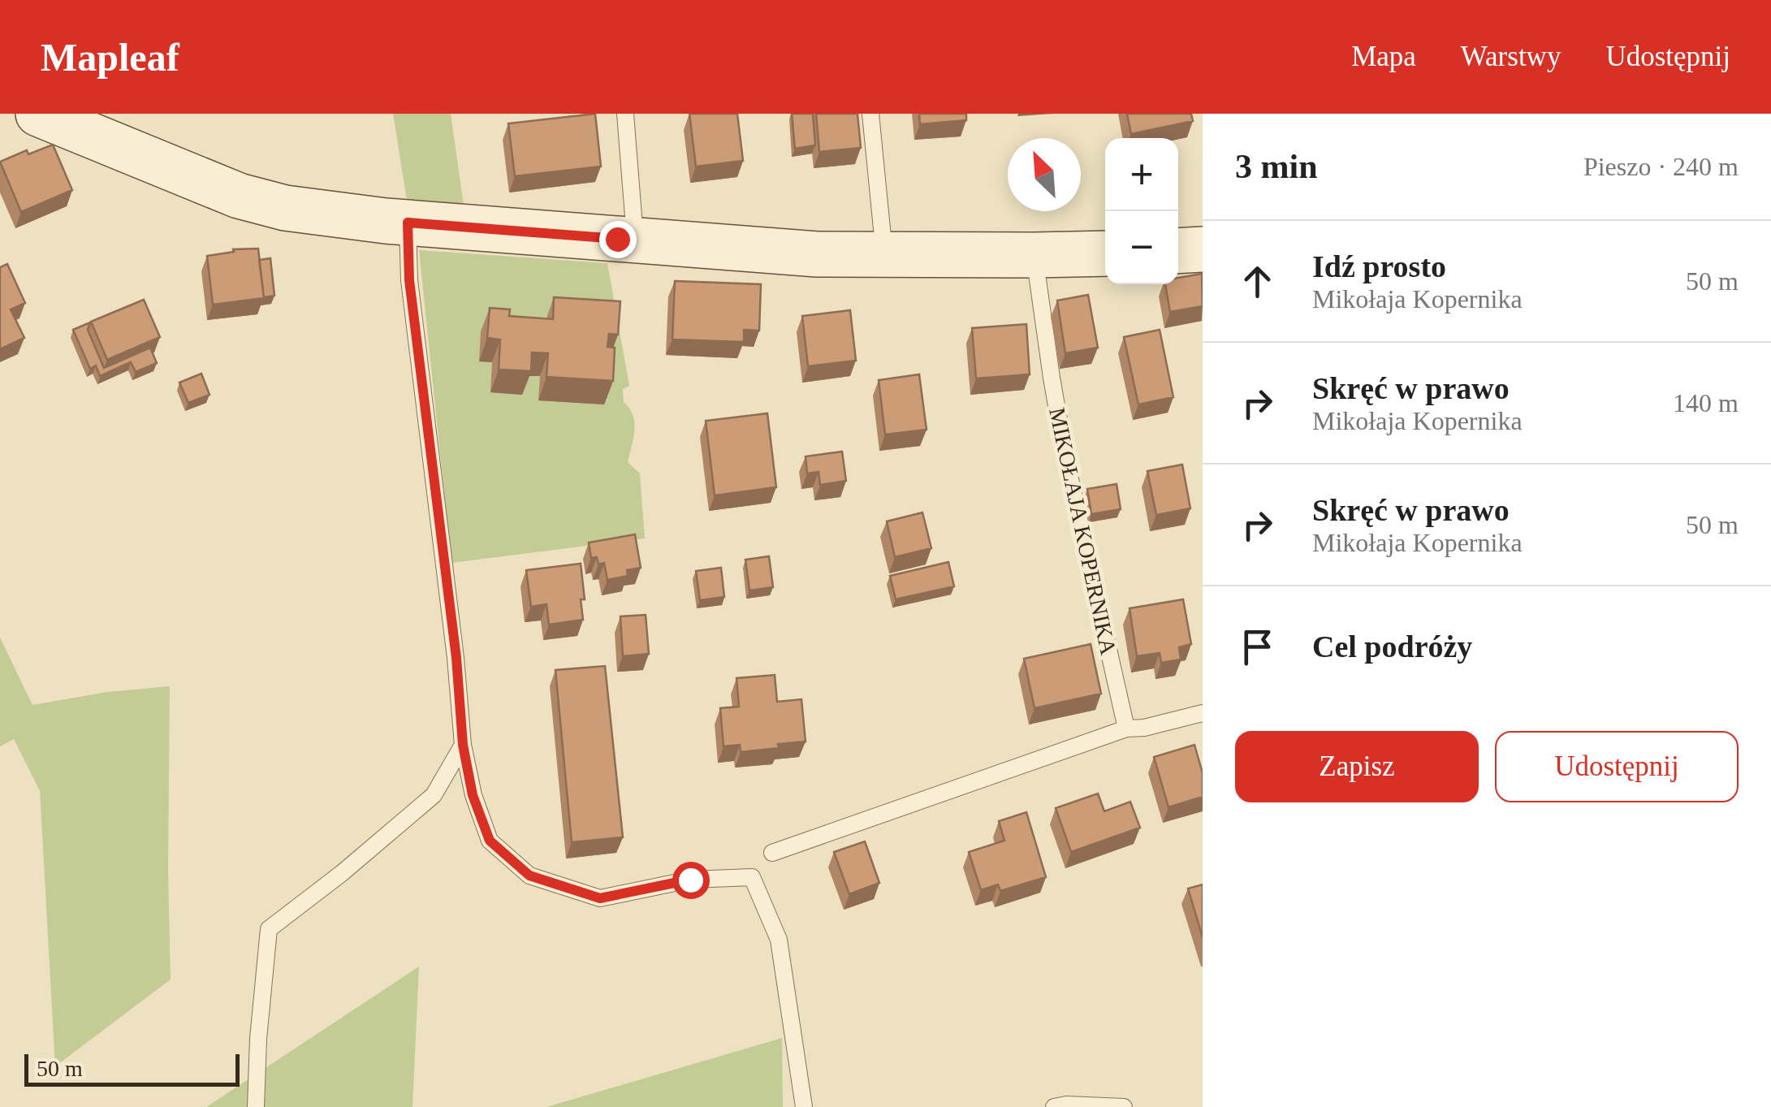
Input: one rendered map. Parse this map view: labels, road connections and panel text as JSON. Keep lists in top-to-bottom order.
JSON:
{
  "streets": {
    "lane": ["MIKOŁAJA KOPERNIKA"]
  },
  "scale_bar": "50 m",
  "north": "top left",
  "page": {
    "header": "Mapleaf",
    "nav": ["Mapa", "Warstwy", "Udostępnij"],
    "heading": ["3 min", "Pieszo · 240 m"],
    "map_buttons": ["+", "−"],
    "list": [
      ["Idź prosto", "Mikołaja Kopernika", "50 m"],
      ["Skręć w prawo", "Mikołaja Kopernika", "140 m"],
      ["Skręć w prawo", "Mikołaja Kopernika", "50 m"],
      "Cel podróży"
    ],
    "buttons": ["Zapisz", "Udostępnij"],
    "scale": "50 m"
  }
}
